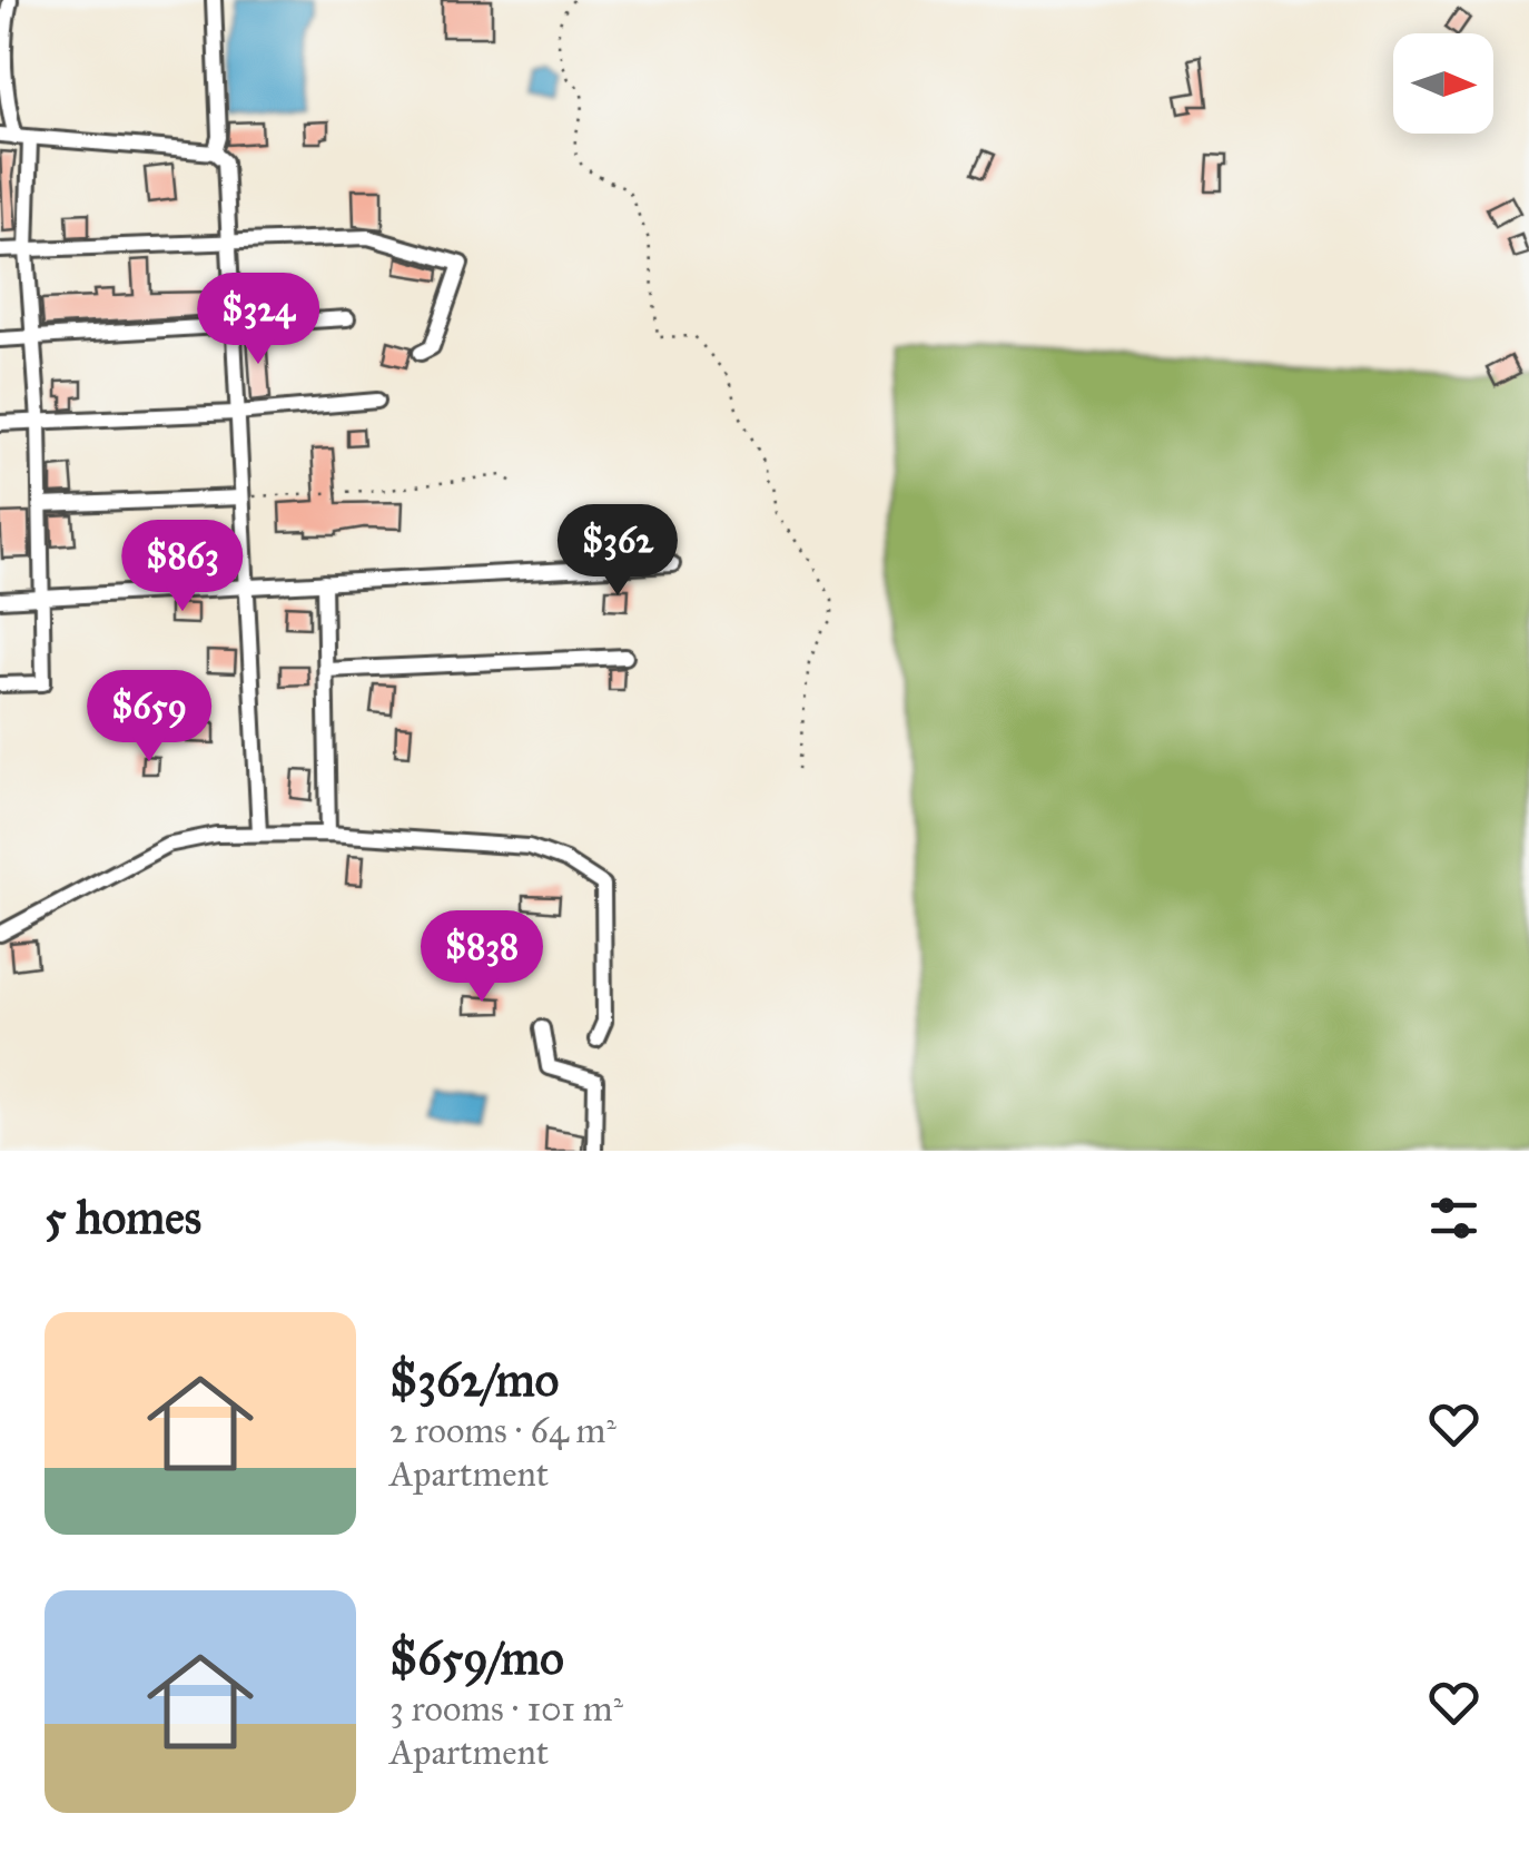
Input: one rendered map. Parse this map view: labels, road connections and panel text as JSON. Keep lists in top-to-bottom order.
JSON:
{
  "north": "right",
  "page": {
    "price": [
      "$324",
      "$362",
      "$863",
      "$659",
      "$838"
    ],
    "heading": "5 homes",
    "list": [
      {
        "name": "$362/mo",
        "note": "2 rooms · 64 m² · Apartment"
      },
      {
        "name": "$659/mo",
        "note": "3 rooms · 101 m² · Apartment"
      }
    ]
  }
}
